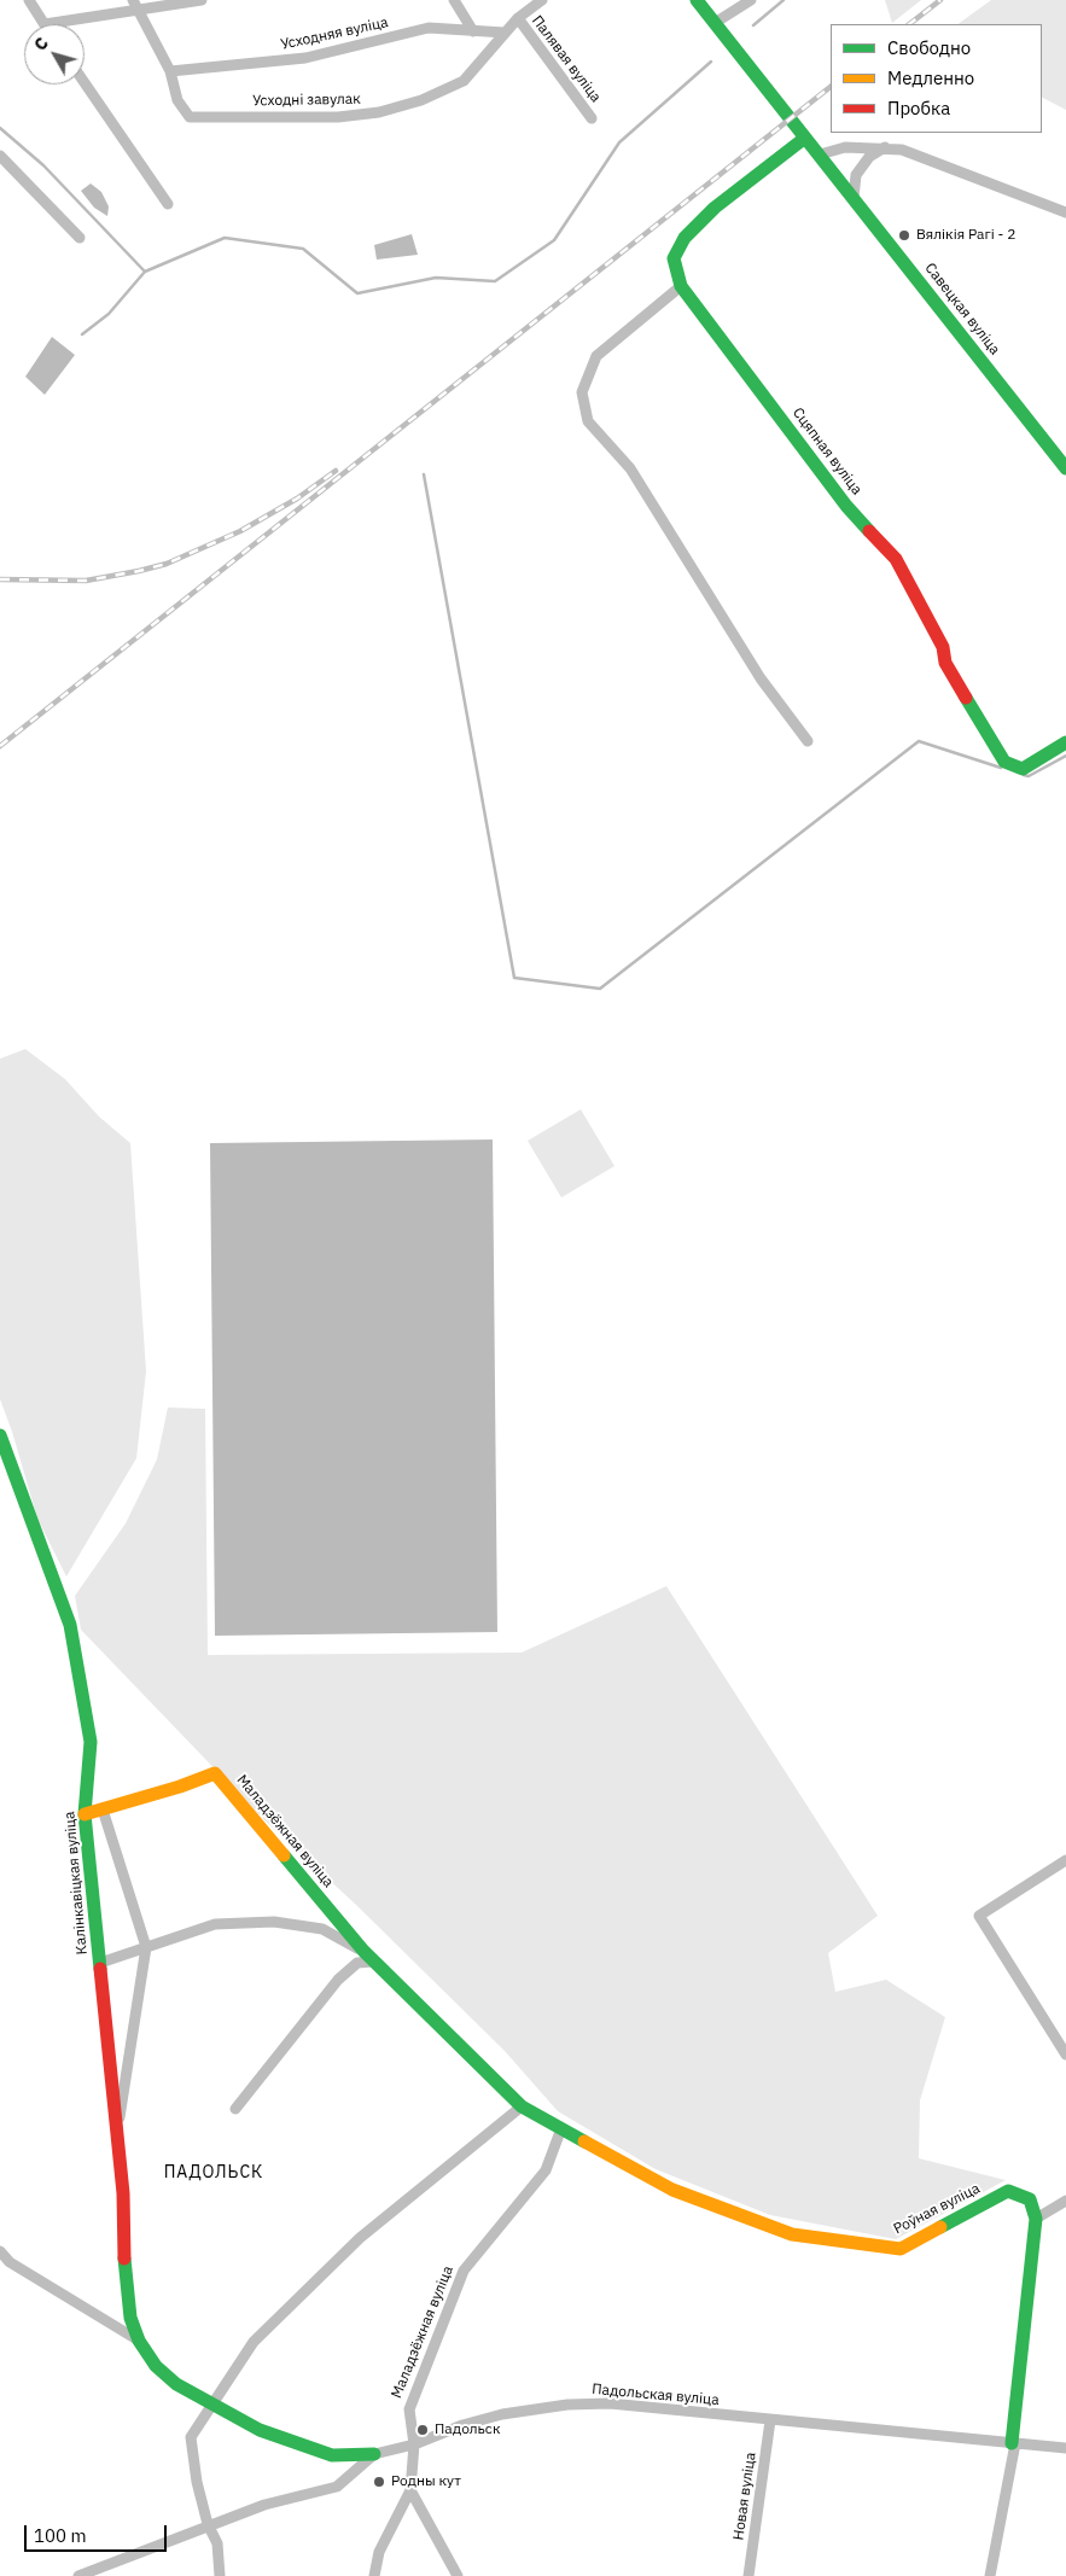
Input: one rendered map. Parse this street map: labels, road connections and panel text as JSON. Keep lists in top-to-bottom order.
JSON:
{
  "streets": {
    "street": [
      "Усходняя вуліца",
      "Палявая вуліца",
      "Усходні завулак",
      "Савецкая вуліца",
      "Сцяпная вуліца",
      "Маладзёжная вуліца",
      "Калінкавіцкая вуліца",
      "Роўная вуліца",
      "Падольская вуліца",
      "Новая вуліца"
    ]
  },
  "crossings": [
    ["Усходняя вуліца", "Усходні завулак"],
    ["Палявая вуліца", "Усходні завулак"],
    ["Савецкая вуліца", "Сцяпная вуліца"],
    ["Маладзёжная вуліца", "Роўная вуліца"],
    ["Маладзёжная вуліца", "Падольская вуліца"],
    ["Калінкавіцкая вуліца", "Падольская вуліца"],
    ["Падольская вуліца", "Новая вуліца"]
  ],
  "districts": ["ПАДОЛЬСК"],
  "places": ["Вялікія Рагі - 2", "Падольск", "Родны кут"],
  "legend": ["Свободно", "Медленно", "Пробка"],
  "scale_bar": "100 m",
  "north": "top left"
}
